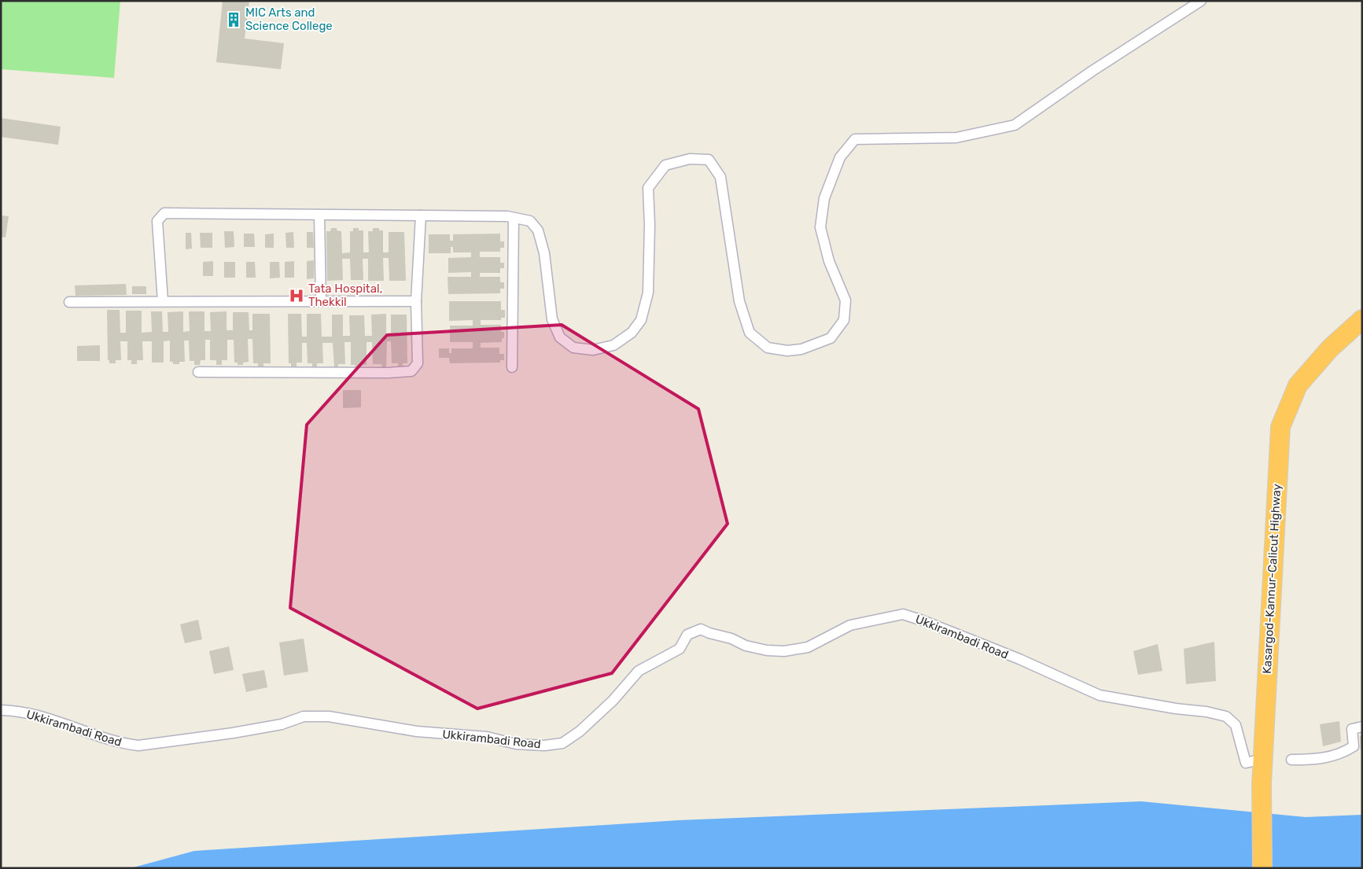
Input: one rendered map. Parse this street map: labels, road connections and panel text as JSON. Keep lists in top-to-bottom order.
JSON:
{
  "streets": {
    "highway": ["Kasargod-Kannur-Calicut Highway"],
    "street": ["Ukkirambadi Road"]
  },
  "crossings": [
    ["Kasargod-Kannur-Calicut Highway", "Ukkirambadi Road"]
  ],
  "places": {
    "building": ["MIC Arts and Science College"],
    "hospital": ["Tata Hospital, Thekkil"]
  }
}
